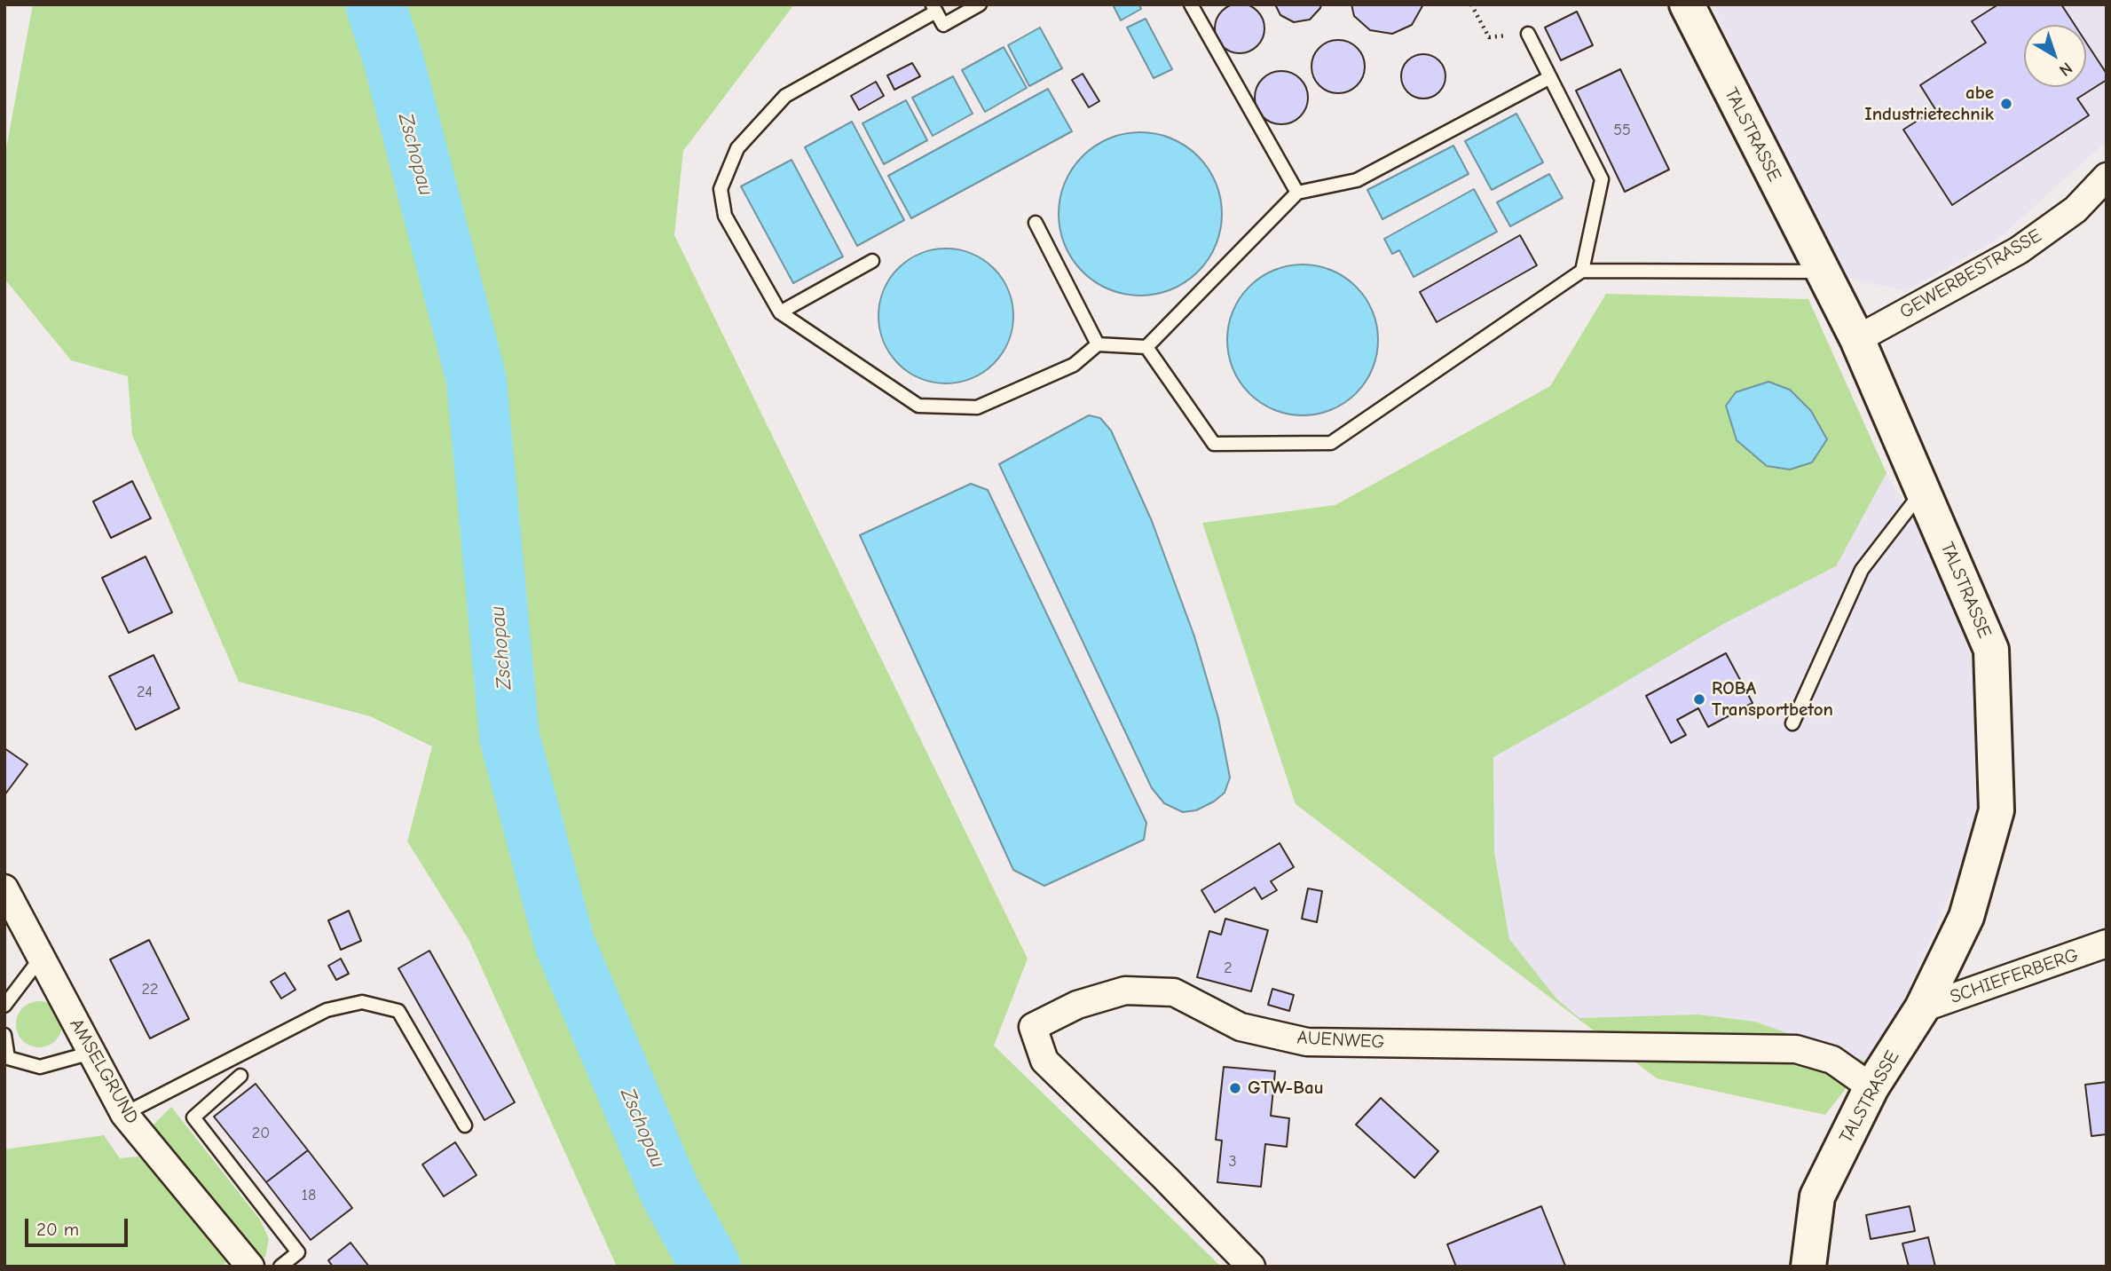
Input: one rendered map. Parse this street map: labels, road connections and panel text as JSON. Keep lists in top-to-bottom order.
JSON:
{
  "streets": {
    "main road": ["TALSTRASSE"],
    "street": [
      "GEWERBESTRASSE",
      "SCHIEFERBERG",
      "AUENWEG",
      "AMSELGRUND"
    ]
  },
  "crossings": [
    ["TALSTRASSE", "GEWERBESTRASSE"],
    ["TALSTRASSE", "SCHIEFERBERG"],
    ["TALSTRASSE", "AUENWEG"]
  ],
  "water": ["Zschopau"],
  "places": ["abe Industrietechnik", "ROBA Transportbeton", "GTW-Bau"],
  "house_numbers": [
    "55",
    "24",
    "2",
    "22",
    "20",
    "3",
    "18"
  ],
  "scale_bar": "20 m",
  "north": "bottom right"
}
